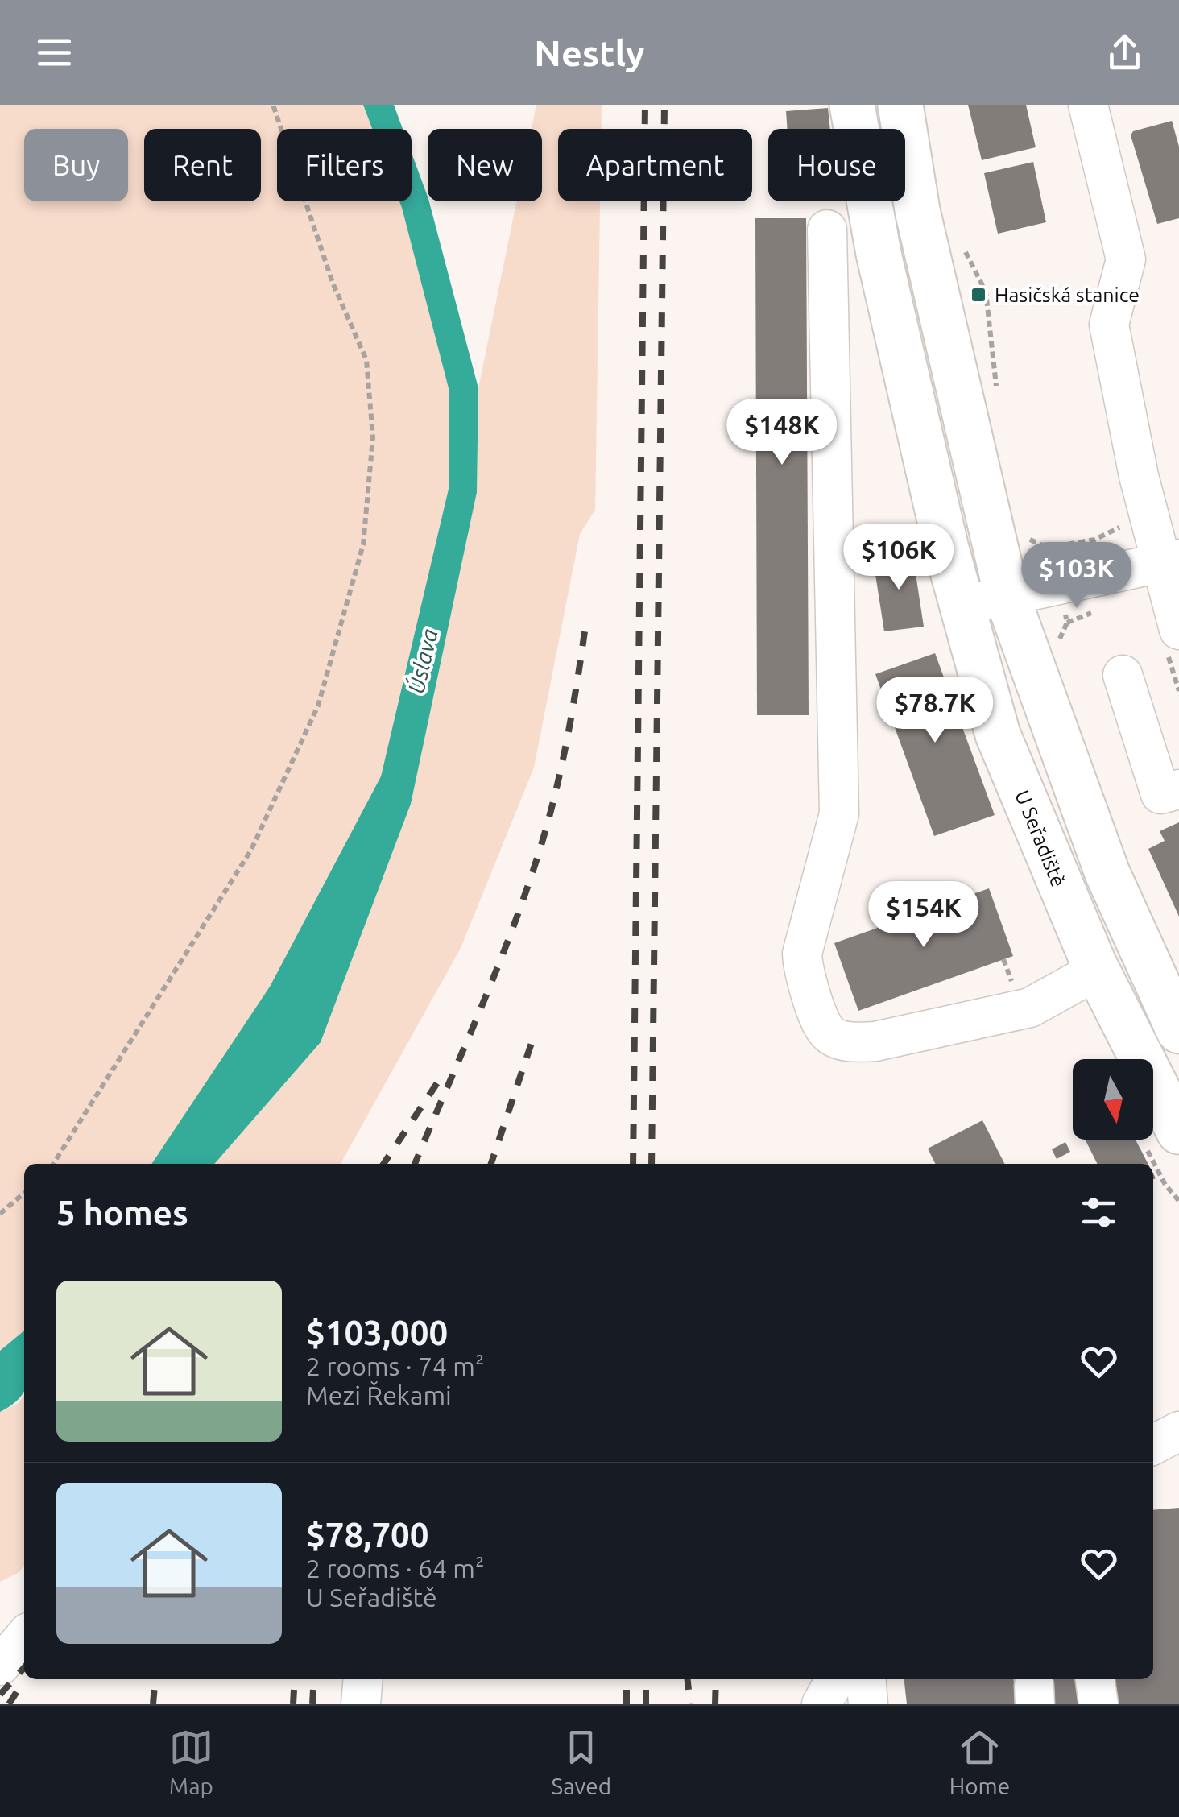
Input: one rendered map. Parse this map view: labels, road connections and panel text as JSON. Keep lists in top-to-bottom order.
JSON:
{
  "streets": {
    "main road": ["U Seřadiště"]
  },
  "water": ["Úslava"],
  "places": {
    "transit": ["Hasičská stanice"]
  },
  "north": "bottom",
  "page": {
    "header": "Nestly",
    "chip": [
      "Buy",
      "Rent",
      "Filters",
      "New",
      "Apartment",
      "House"
    ],
    "price": [
      "$148K",
      "$106K",
      "$103K",
      "$78.7K",
      "$154K"
    ],
    "heading": "5 homes",
    "list": [
      {
        "name": "$103,000",
        "note": "2 rooms · 74 m² · Mezi Řekami"
      },
      {
        "name": "$78,700",
        "note": "2 rooms · 64 m² · U Seřadiště"
      }
    ],
    "tabs": ["Map", "Saved", "Home"]
  }
}
